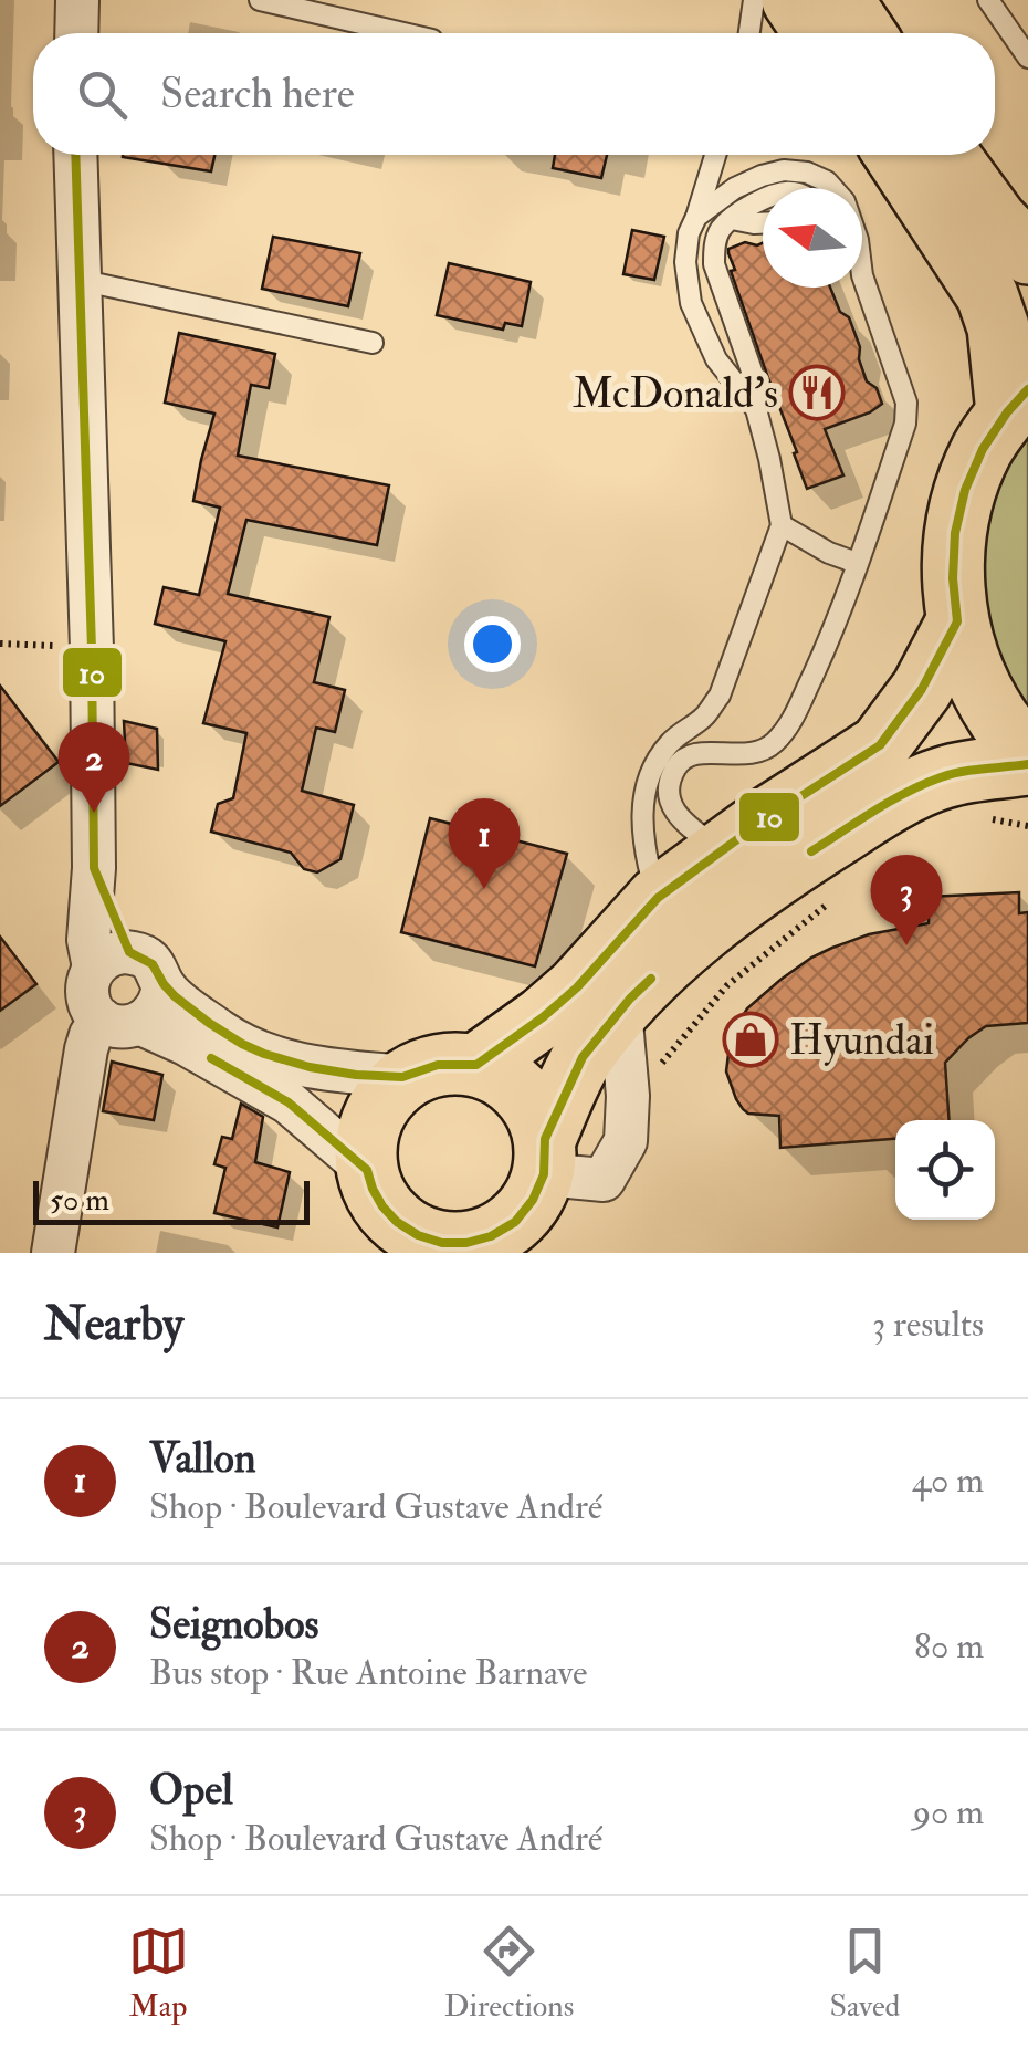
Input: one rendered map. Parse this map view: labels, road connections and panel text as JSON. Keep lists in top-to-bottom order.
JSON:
{
  "places": {
    "restaurant": ["McDonald's"],
    "shop": ["Hyundai"]
  },
  "lines": ["transit line 10"],
  "scale_bar": "50 m",
  "north": "left",
  "page": {
    "search": "Search here",
    "pins": ["2", "1", "3"],
    "scale": "50 m",
    "heading": ["Nearby", "3 results"],
    "list": [
      {
        "mark": "1",
        "name": "Vallon",
        "note": "Shop · Boulevard Gustave André",
        "value": "40 m"
      },
      {
        "mark": "2",
        "name": "Seignobos",
        "note": "Bus stop · Rue Antoine Barnave",
        "value": "80 m"
      },
      {
        "mark": "3",
        "name": "Opel",
        "note": "Shop · Boulevard Gustave André",
        "value": "90 m"
      }
    ],
    "nav": ["Map", "Directions", "Saved"]
  }
}
